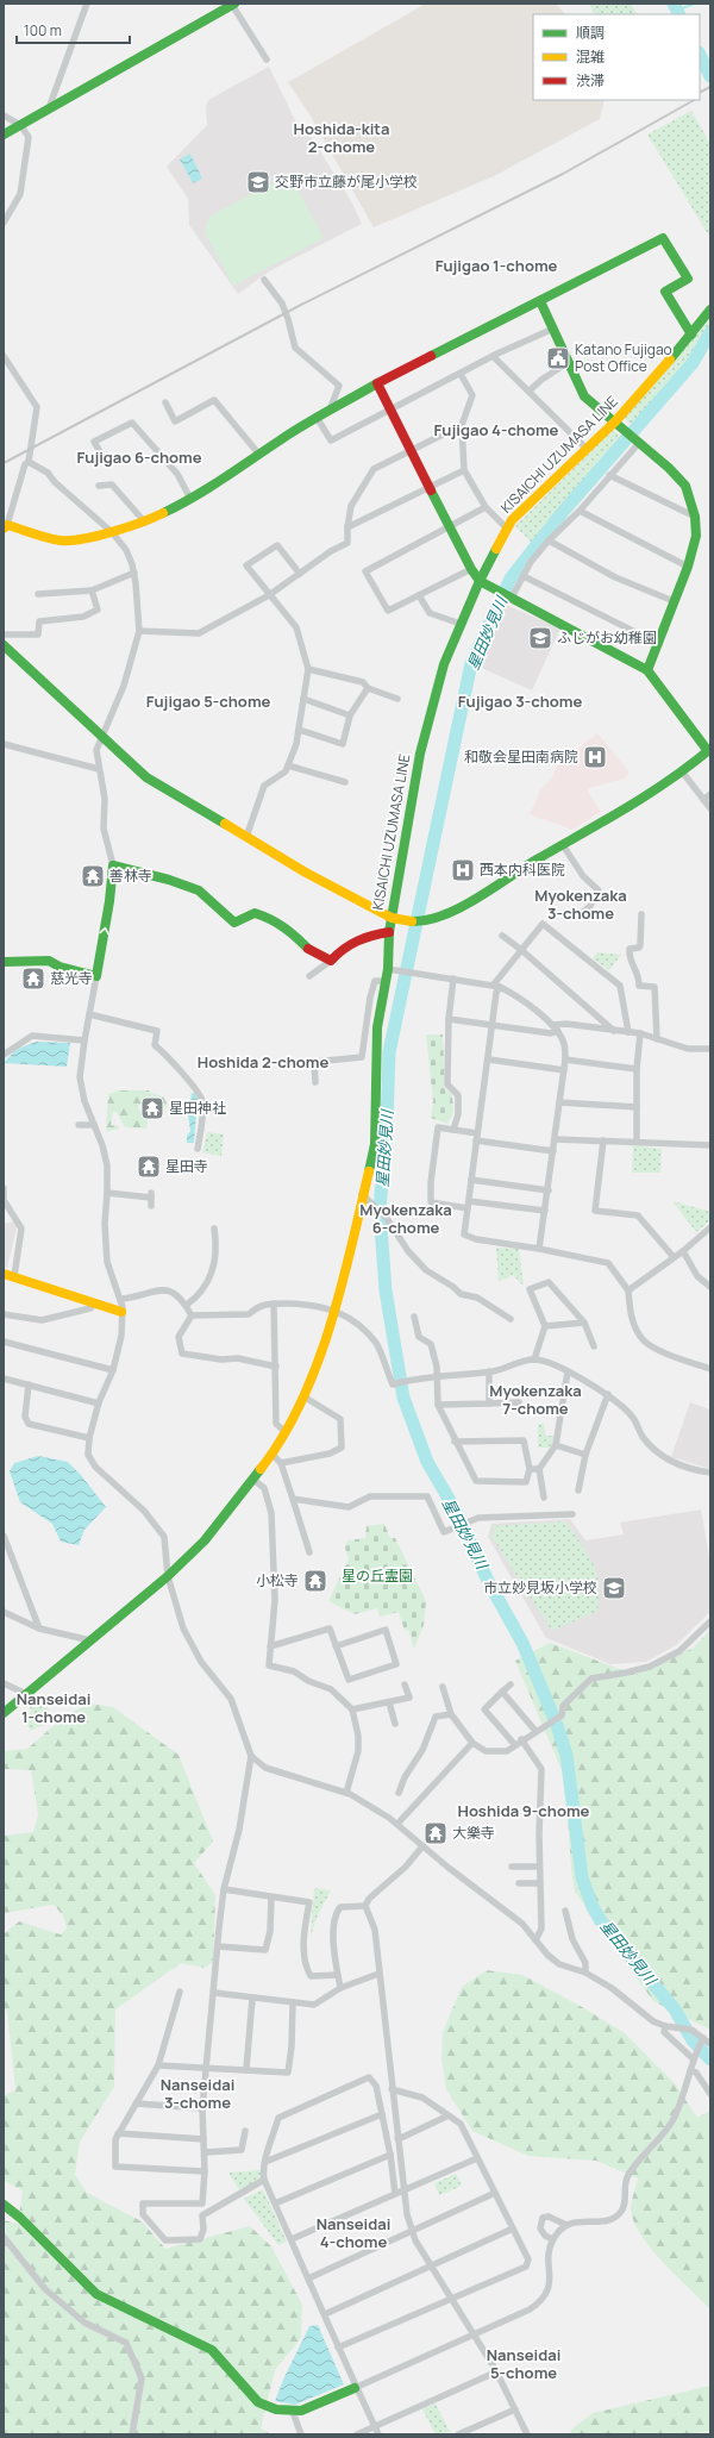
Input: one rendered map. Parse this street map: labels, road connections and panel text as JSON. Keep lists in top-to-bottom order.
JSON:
{
  "streets": {
    "street": ["KISAICHI UZUMASA LINE"]
  },
  "districts": [
    "Hoshida-kita 2-chome",
    "Fujigao 1-chome",
    "Fujigao 4-chome",
    "Fujigao 6-chome",
    "Fujigao 5-chome",
    "Fujigao 3-chome",
    "Myokenzaka 3-chome",
    "Hoshida 2-chome",
    "Myokenzaka 6-chome",
    "Myokenzaka 7-chome",
    "Nanseidai 1-chome",
    "Hoshida 9-chome",
    "Nanseidai 3-chome",
    "Nanseidai 4-chome",
    "Nanseidai 5-chome"
  ],
  "water": ["星田妙見川"],
  "parks": ["星の丘霊園"],
  "places": {
    "school or university": ["交野市立藤が尾小学校", "ふじがお幼稚園", "市立妙見坂小学校"],
    "public building": ["Katano Fujigao Post Office"],
    "hospital": ["和敬会星田南病院", "西本内科医院"],
    "temple": [
      "善林寺",
      "慈光寺",
      "星田神社",
      "星田寺",
      "小松寺",
      "大樂寺"
    ]
  },
  "legend": ["順調", "混雑", "渋滞"],
  "scale_bar": "100 m"
}
